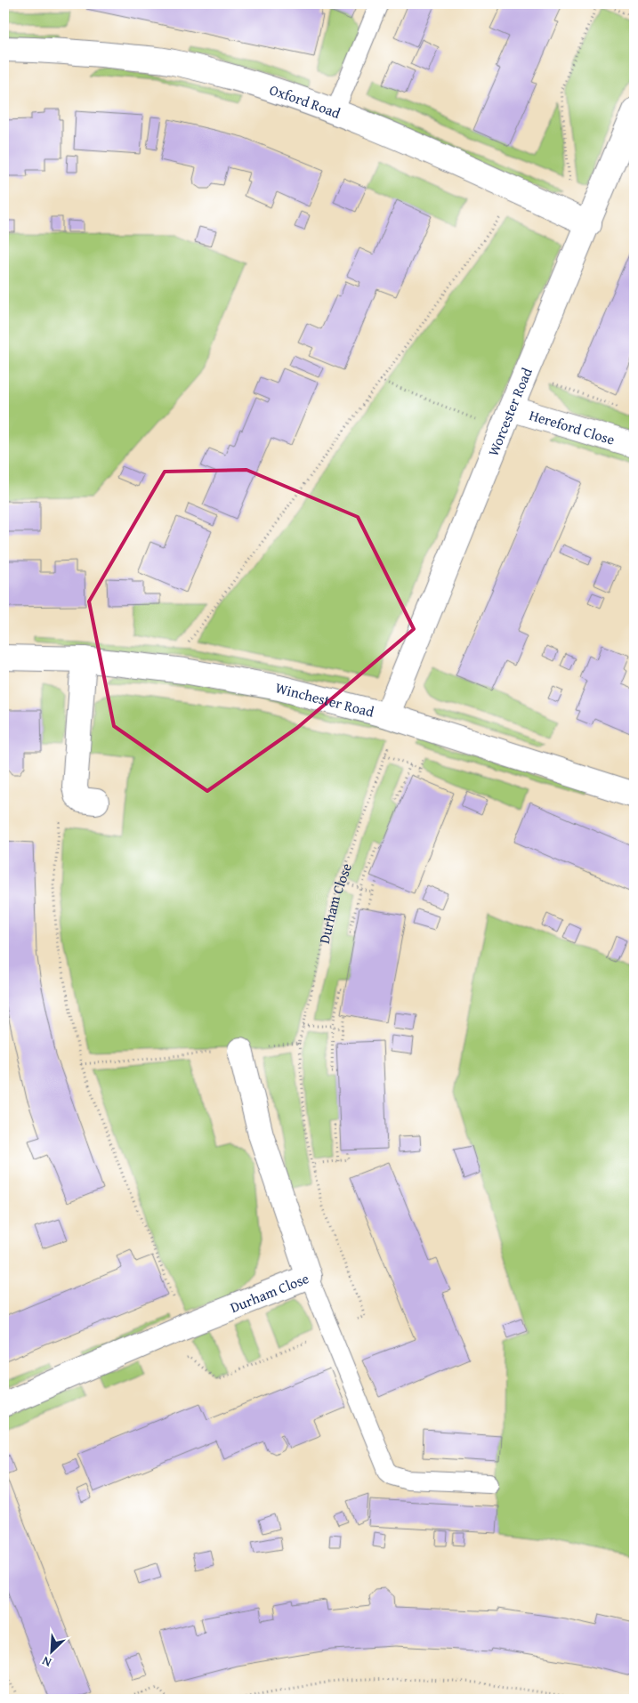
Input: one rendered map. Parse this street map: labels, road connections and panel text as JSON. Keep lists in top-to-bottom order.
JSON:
{
  "streets": {
    "street": [
      "Oxford Road",
      "Worcester Road",
      "Hereford Close",
      "Winchester Road",
      "Durham Close"
    ]
  },
  "crossings": [
    ["Oxford Road", "Worcester Road"],
    ["Worcester Road", "Hereford Close"],
    ["Worcester Road", "Winchester Road"],
    ["Winchester Road", "Durham Close"]
  ],
  "north": "bottom left"
}
